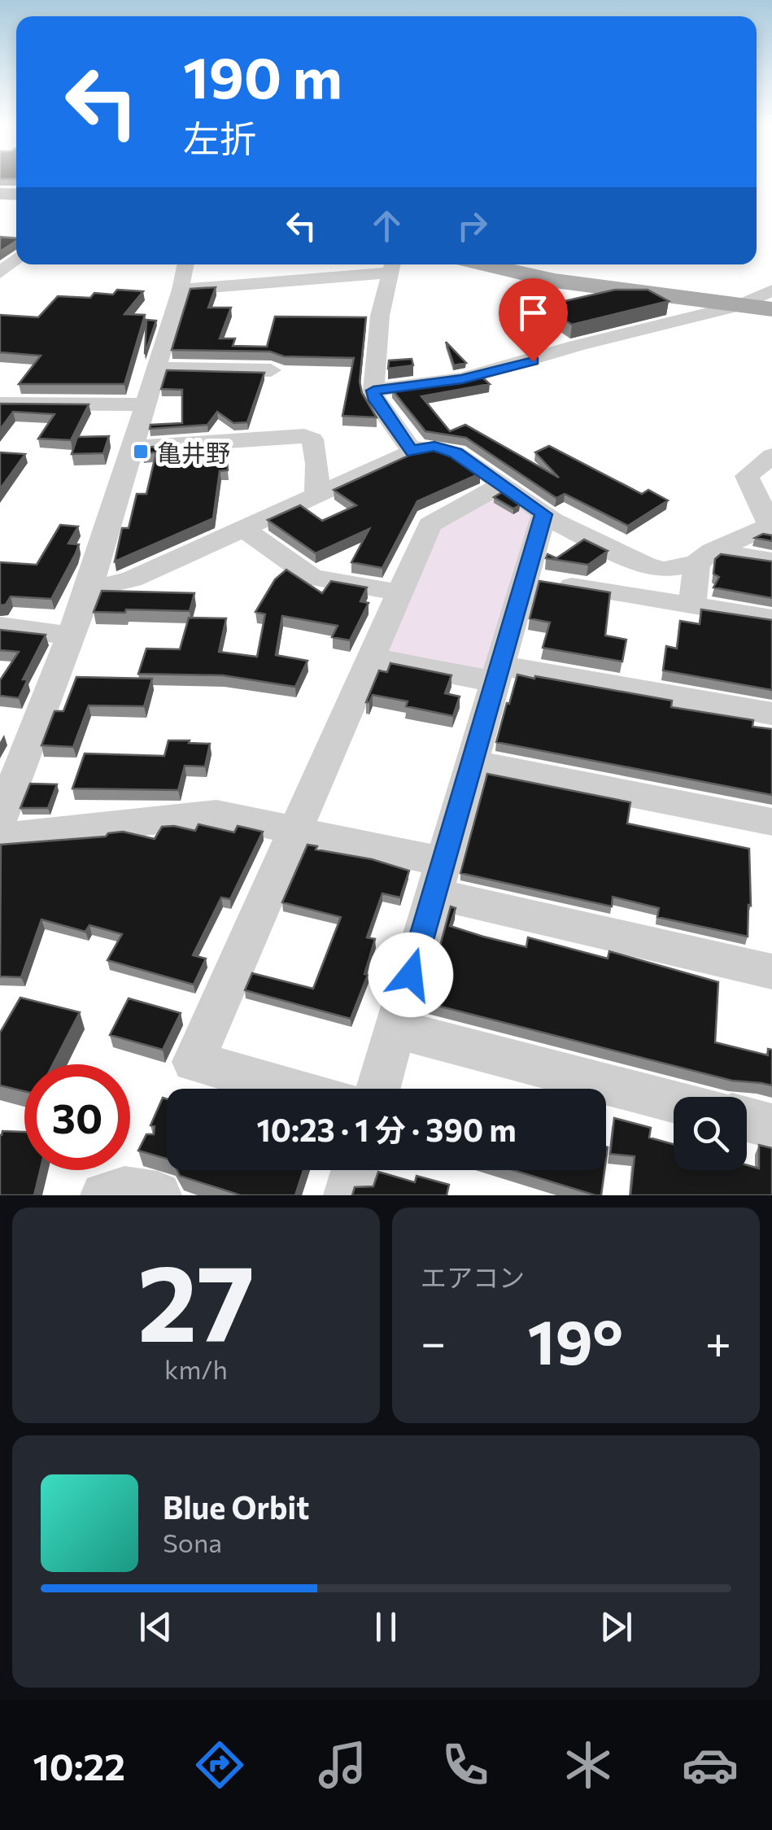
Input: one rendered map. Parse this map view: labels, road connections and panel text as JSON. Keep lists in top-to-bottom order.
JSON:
{
  "places": {
    "transit": ["亀井野"]
  },
  "page": {
    "turn": ["190 m", "左折"],
    "limit": "30",
    "trip": "10:23 · 1 分 · 390 m",
    "tile": [
      ["27", "km/h"],
      "エアコン"
    ],
    "heat": ["−", "19°", "+"],
    "song": ["Blue Orbit", "Sona"],
    "tabs": "10:22"
  }
}
